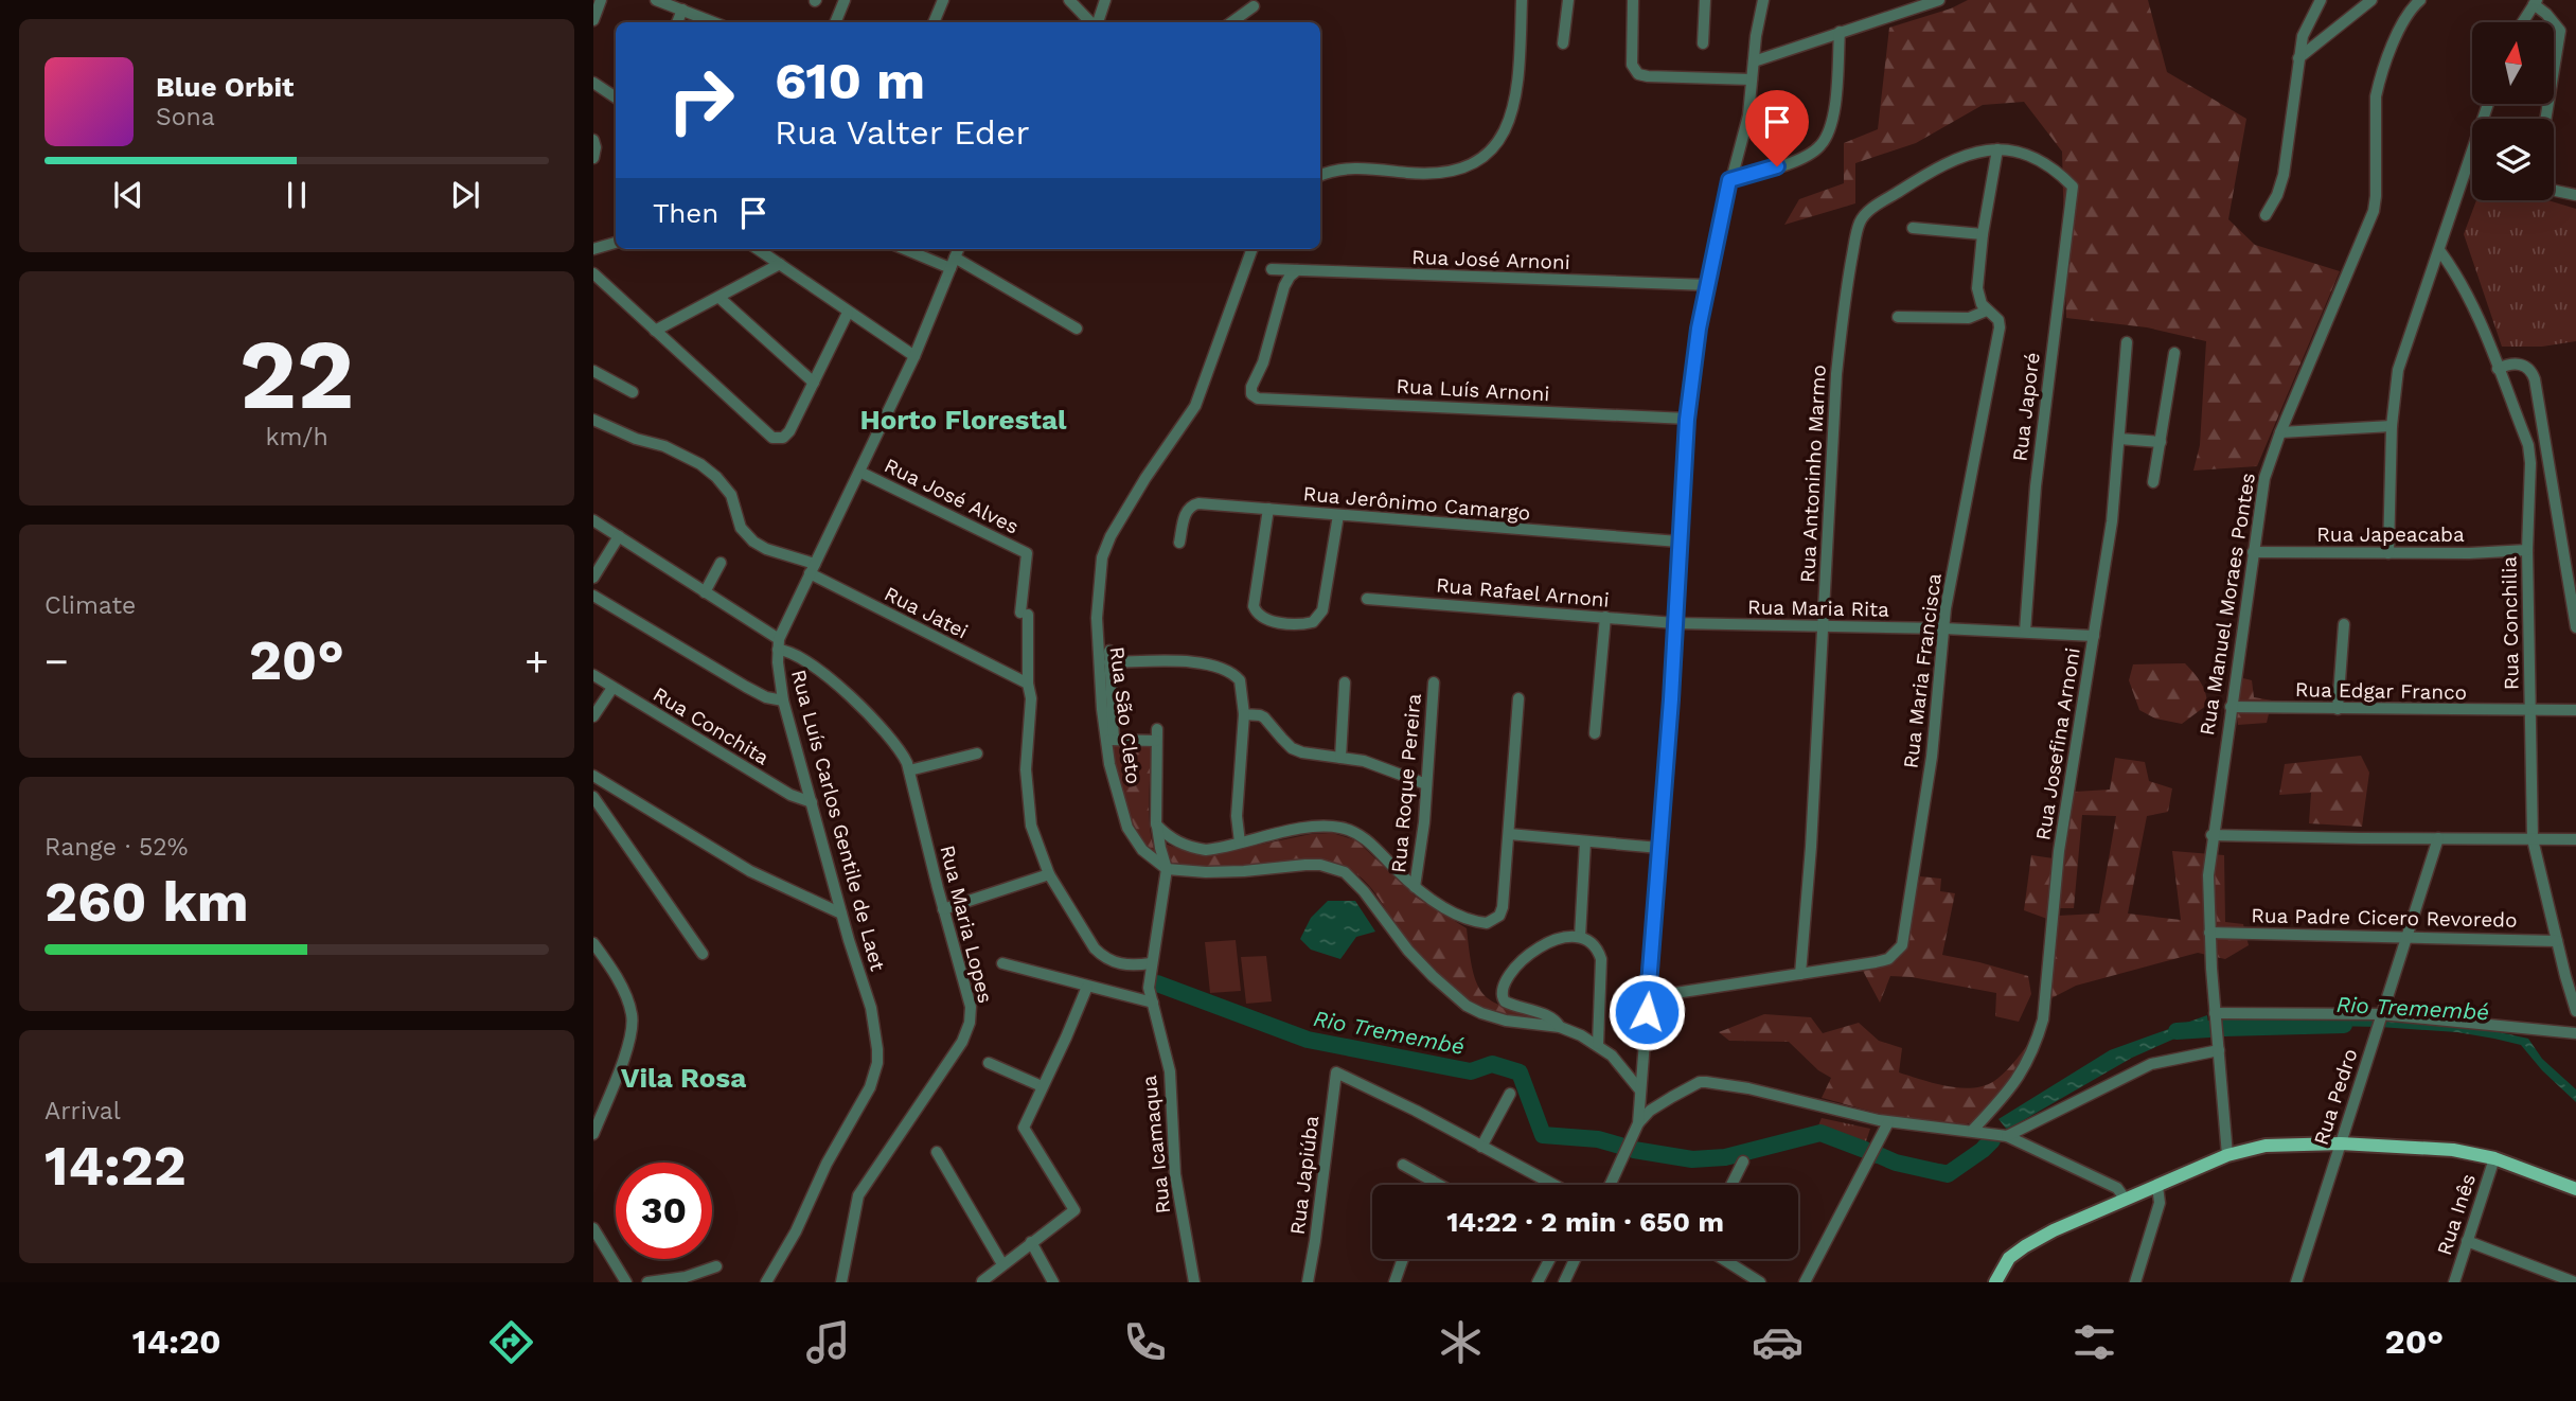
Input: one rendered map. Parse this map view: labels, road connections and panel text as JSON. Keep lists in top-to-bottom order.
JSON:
{
  "streets": {
    "street": [
      "Rua José Arnoni",
      "Rua Luís Arnoni",
      "Rua Japoré",
      "Rua Antoninho Marmo",
      "Rua José Alves",
      "Rua Jerônimo Camargo",
      "Rua Japeacaba",
      "Rua Rafael Arnoni",
      "Rua Manuel Moraes Pontes",
      "Rua Maria Rita",
      "Rua Jatei",
      "Rua Conchilia",
      "Rua Maria Francisca",
      "Rua Edgar Franco",
      "Rua São Cleto",
      "Rua Conchita",
      "Rua Josefina Arnoni",
      "Rua Roque Pereira",
      "Rua Luís Carlos Gentile de Laet",
      "Rua Padre Cicero Revoredo",
      "Rua Maria Lopes",
      "Rua Pedro",
      "Rua Icamaqua",
      "Rua Japiúba",
      "Rua Inês"
    ]
  },
  "crossings": [
    ["Rua José Arnoni", "Rua Luís Arnoni"],
    ["Rua Japoré", "Rua Antoninho Marmo"],
    ["Rua Japoré", "Rua Maria Rita"],
    ["Rua Antoninho Marmo", "Rua Maria Rita"],
    ["Rua Antoninho Marmo", "Rua Maria Francisca"],
    ["Rua José Alves", "Rua Jatei"],
    ["Rua Japeacaba", "Rua Manuel Moraes Pontes"],
    ["Rua Japeacaba", "Rua Conchilia"],
    ["Rua Rafael Arnoni", "Rua Maria Rita"],
    ["Rua Manuel Moraes Pontes", "Rua Edgar Franco"],
    ["Rua Manuel Moraes Pontes", "Rua Padre Cicero Revoredo"],
    ["Rua Maria Rita", "Rua Maria Francisca"],
    ["Rua Maria Rita", "Rua Josefina Arnoni"],
    ["Rua Conchilia", "Rua Edgar Franco"],
    ["Rua Conchilia", "Rua Padre Cicero Revoredo"],
    ["Rua São Cleto", "Rua Icamaqua"],
    ["Rua Conchita", "Rua Luís Carlos Gentile de Laet"],
    ["Rua Luís Carlos Gentile de Laet", "Rua Maria Lopes"],
    ["Rua Padre Cicero Revoredo", "Rua Pedro"]
  ],
  "districts": ["Horto Florestal", "Vila Rosa"],
  "water": ["Rio Tremembé"],
  "north": "top",
  "page": {
    "turn": ["610 m", "Rua Valter Eder"],
    "song": ["Blue Orbit", "Sona"],
    "then": "Then",
    "tile": [
      ["22", "km/h"],
      "Climate",
      ["Range · 52%", "260 km"],
      ["Arrival", "14:22"]
    ],
    "heat": ["−", "20°", "+"],
    "limit": "30",
    "trip": "14:22 · 2 min · 650 m",
    "tabs": ["14:20", "20°"]
  }
}
